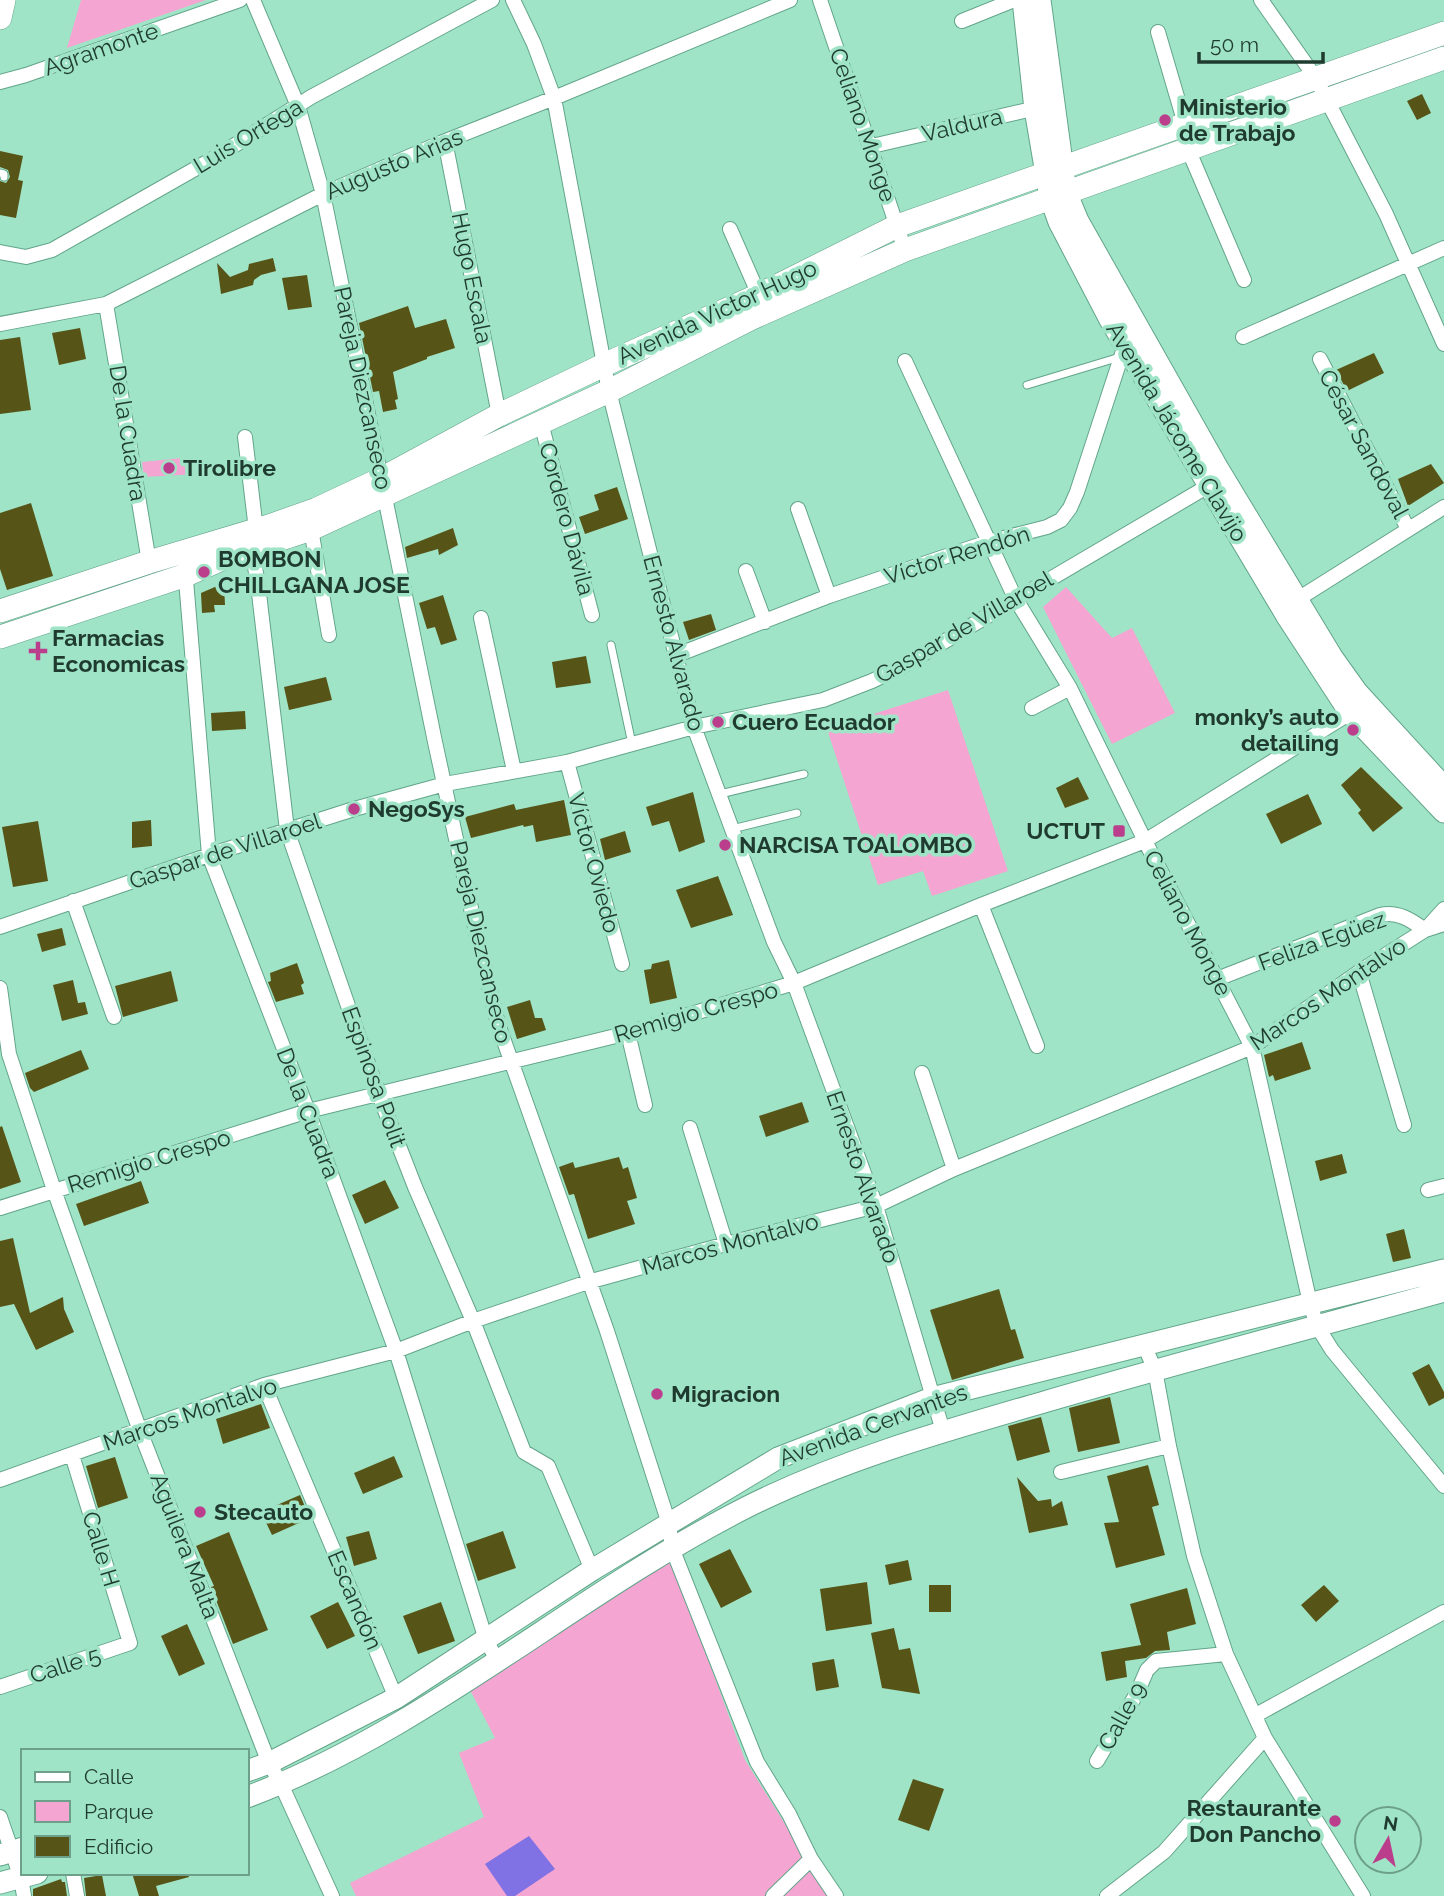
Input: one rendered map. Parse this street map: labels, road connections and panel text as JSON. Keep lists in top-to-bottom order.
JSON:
{
  "streets": {
    "main road": ["Avenida Victor Hugo"],
    "street": [
      "Agramonte",
      "Celiano Monge",
      "Valdura",
      "Luis Ortega",
      "Augusto Arias",
      "Hugo Escala",
      "Pareja Diezcanseco",
      "Avenida Jácome Clavijo",
      "De la Cuadra",
      "César Sandoval",
      "Cordero Dávila",
      "Víctor Rendón",
      "Gaspar de Villaroel",
      "Ernesto Alvarado",
      "Víctor Oviedo",
      "Feliza Egüez",
      "Marcos Montalvo",
      "Remigio Crespo",
      "Espinosa Polit",
      "Avenida Cervantes",
      "Aguilera Malta",
      "Calle H",
      "Escandón",
      "Calle 5",
      "Calle 9"
    ]
  },
  "crossings": [
    ["Celiano Monge", "Valdura"],
    ["Celiano Monge", "Avenida Victor Hugo"],
    ["Celiano Monge", "Víctor Rendón"],
    ["Celiano Monge", "Gaspar de Villaroel"],
    ["Celiano Monge", "Feliza Egüez"],
    ["Celiano Monge", "Marcos Montalvo"],
    ["Celiano Monge", "Remigio Crespo"],
    ["Celiano Monge", "Avenida Cervantes"],
    ["Valdura", "Avenida Jácome Clavijo"],
    ["Luis Ortega", "Pareja Diezcanseco"],
    ["Augusto Arias", "Hugo Escala"],
    ["Augusto Arias", "Pareja Diezcanseco"],
    ["Augusto Arias", "De la Cuadra"],
    ["Augusto Arias", "Ernesto Alvarado"],
    ["Hugo Escala", "Avenida Victor Hugo"],
    ["Avenida Victor Hugo", "Pareja Diezcanseco"],
    ["Avenida Victor Hugo", "Avenida Jácome Clavijo"],
    ["Avenida Victor Hugo", "De la Cuadra"],
    ["Avenida Victor Hugo", "Cordero Dávila"],
    ["Avenida Victor Hugo", "Ernesto Alvarado"],
    ["Avenida Victor Hugo", "Espinosa Polit"],
    ["Pareja Diezcanseco", "Gaspar de Villaroel"],
    ["Pareja Diezcanseco", "Marcos Montalvo"],
    ["Pareja Diezcanseco", "Remigio Crespo"],
    ["Pareja Diezcanseco", "Avenida Cervantes"],
    ["Avenida Jácome Clavijo", "Víctor Rendón"],
    ["Avenida Jácome Clavijo", "Gaspar de Villaroel"],
    ["Avenida Jácome Clavijo", "Remigio Crespo"],
    ["De la Cuadra", "Gaspar de Villaroel"],
    ["De la Cuadra", "Marcos Montalvo"],
    ["De la Cuadra", "Remigio Crespo"],
    ["De la Cuadra", "Avenida Cervantes"],
    ["Víctor Rendón", "Ernesto Alvarado"],
    ["Gaspar de Villaroel", "Ernesto Alvarado"],
    ["Gaspar de Villaroel", "Víctor Oviedo"],
    ["Gaspar de Villaroel", "Espinosa Polit"],
    ["Ernesto Alvarado", "Marcos Montalvo"],
    ["Ernesto Alvarado", "Remigio Crespo"],
    ["Ernesto Alvarado", "Avenida Cervantes"],
    ["Feliza Egüez", "Marcos Montalvo"],
    ["Marcos Montalvo", "Espinosa Polit"],
    ["Marcos Montalvo", "Aguilera Malta"],
    ["Marcos Montalvo", "Calle H"],
    ["Marcos Montalvo", "Escandón"],
    ["Remigio Crespo", "Espinosa Polit"],
    ["Remigio Crespo", "Aguilera Malta"],
    ["Espinosa Polit", "Avenida Cervantes"],
    ["Avenida Cervantes", "Aguilera Malta"],
    ["Avenida Cervantes", "Escandón"],
    ["Calle H", "Calle 5"]
  ],
  "places": {
    "other": [
      "Ministerio de Trabajo",
      "Tirolibre",
      "BOMBON CHILLGANA JOSE",
      "Cuero Ecuador",
      "monky’s auto detailing",
      "NegoSys",
      "NARCISA TOALOMBO",
      "Migracion",
      "Stecauto",
      "Restaurante Don Pancho"
    ],
    "health": ["Farmacias Economicas"],
    "transit": ["UCTUT"]
  },
  "legend": ["Calle", "Parque", "Edificio"],
  "scale_bar": "50 m",
  "north": "top"
}
